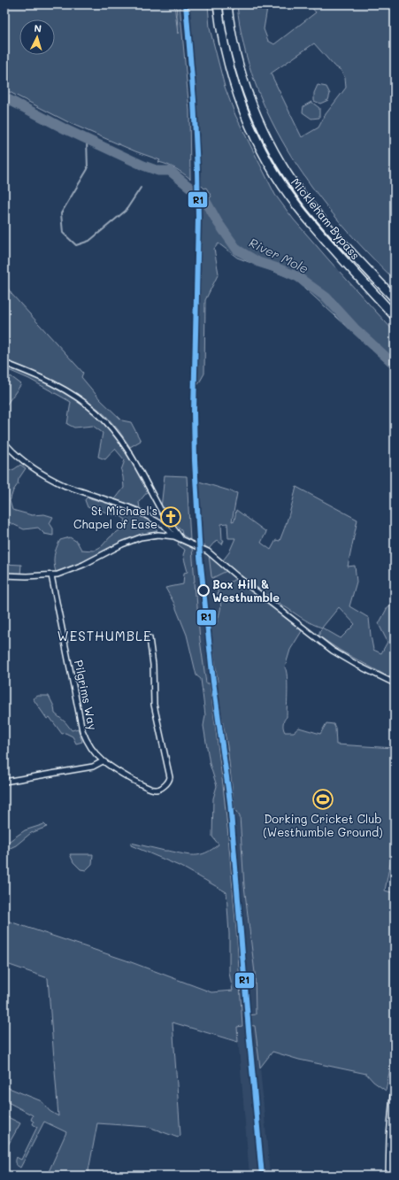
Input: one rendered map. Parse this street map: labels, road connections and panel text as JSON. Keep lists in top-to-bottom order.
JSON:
{
  "streets": {
    "highway": ["Mickleham Bypass"],
    "street": ["Pilgrims Way"]
  },
  "districts": ["WESTHUMBLE"],
  "water": ["River Mole"],
  "places": {
    "church": ["St Michael's Chapel of Ease"],
    "other": ["Box Hill & Westhumble"],
    "sports": ["Dorking Cricket Club (Westhumble Ground)"]
  },
  "lines": ["transit line R1"],
  "north": "top"
}
